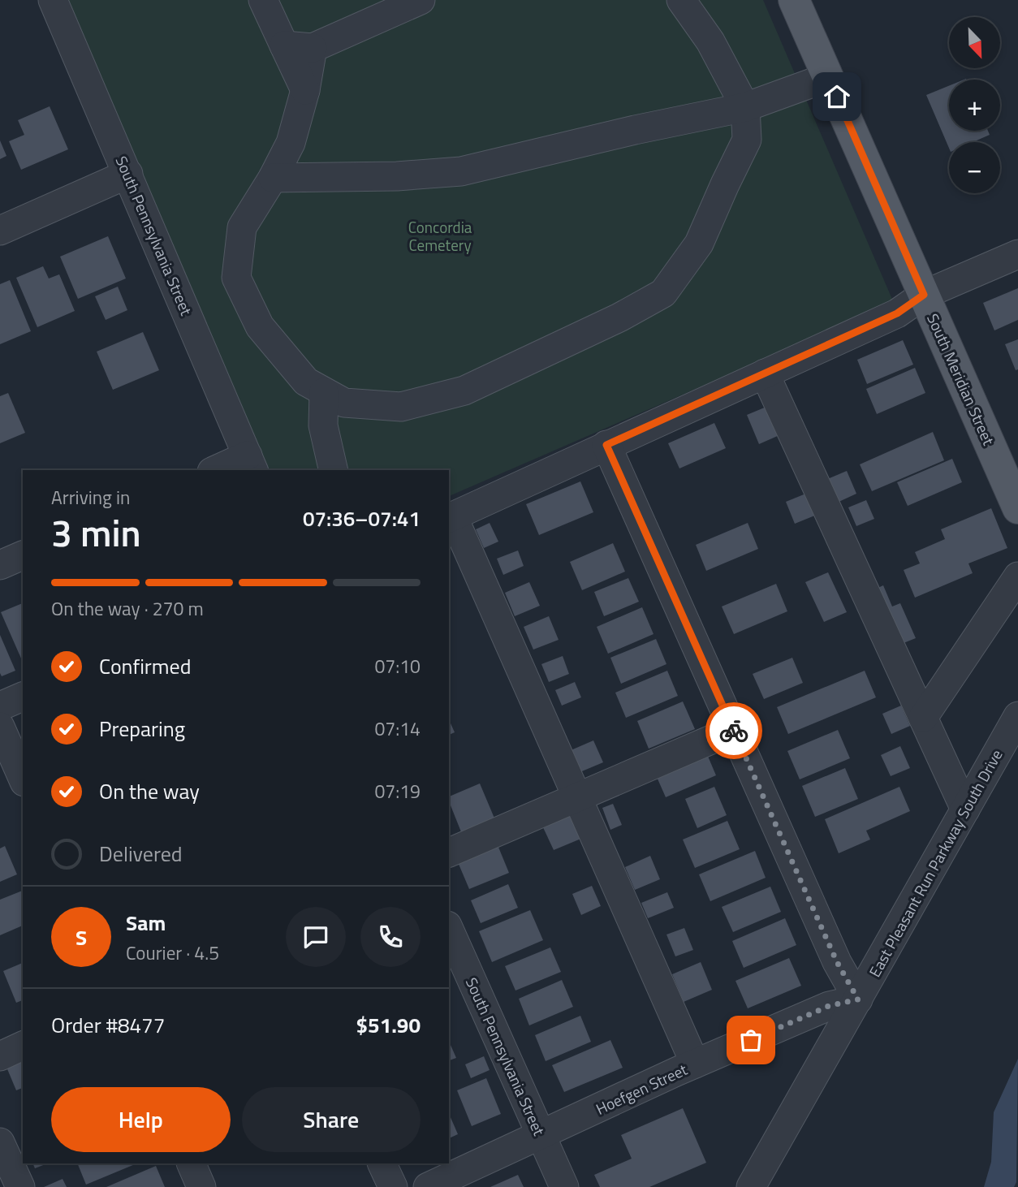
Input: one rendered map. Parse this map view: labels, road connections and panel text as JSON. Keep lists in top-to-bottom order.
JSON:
{
  "streets": {
    "main road": ["South Meridian Street"],
    "street": ["South Pennsylvania Street", "East Pleasant Run Parkway South Drive", "Hoefgen Street"]
  },
  "crossings": [
    ["South Pennsylvania Street", "Hoefgen Street"],
    ["East Pleasant Run Parkway South Drive", "Hoefgen Street"]
  ],
  "parks": ["Concordia Cemetery"],
  "north": "bottom right",
  "page": {
    "map_buttons": ["+", "−"],
    "heading": ["3 min", "Arriving in", "07:36–07:41"],
    "panel": [
      "Sam",
      "Courier · 4.5",
      "Order #8477",
      "$51.90"
    ],
    "bar": "On the way · 270 m",
    "list": [
      ["Confirmed", "07:10"],
      ["Preparing", "07:14"],
      ["On the way", "07:19"],
      "Delivered"
    ],
    "round": "S",
    "buttons": ["Help", "Share"]
  }
}
